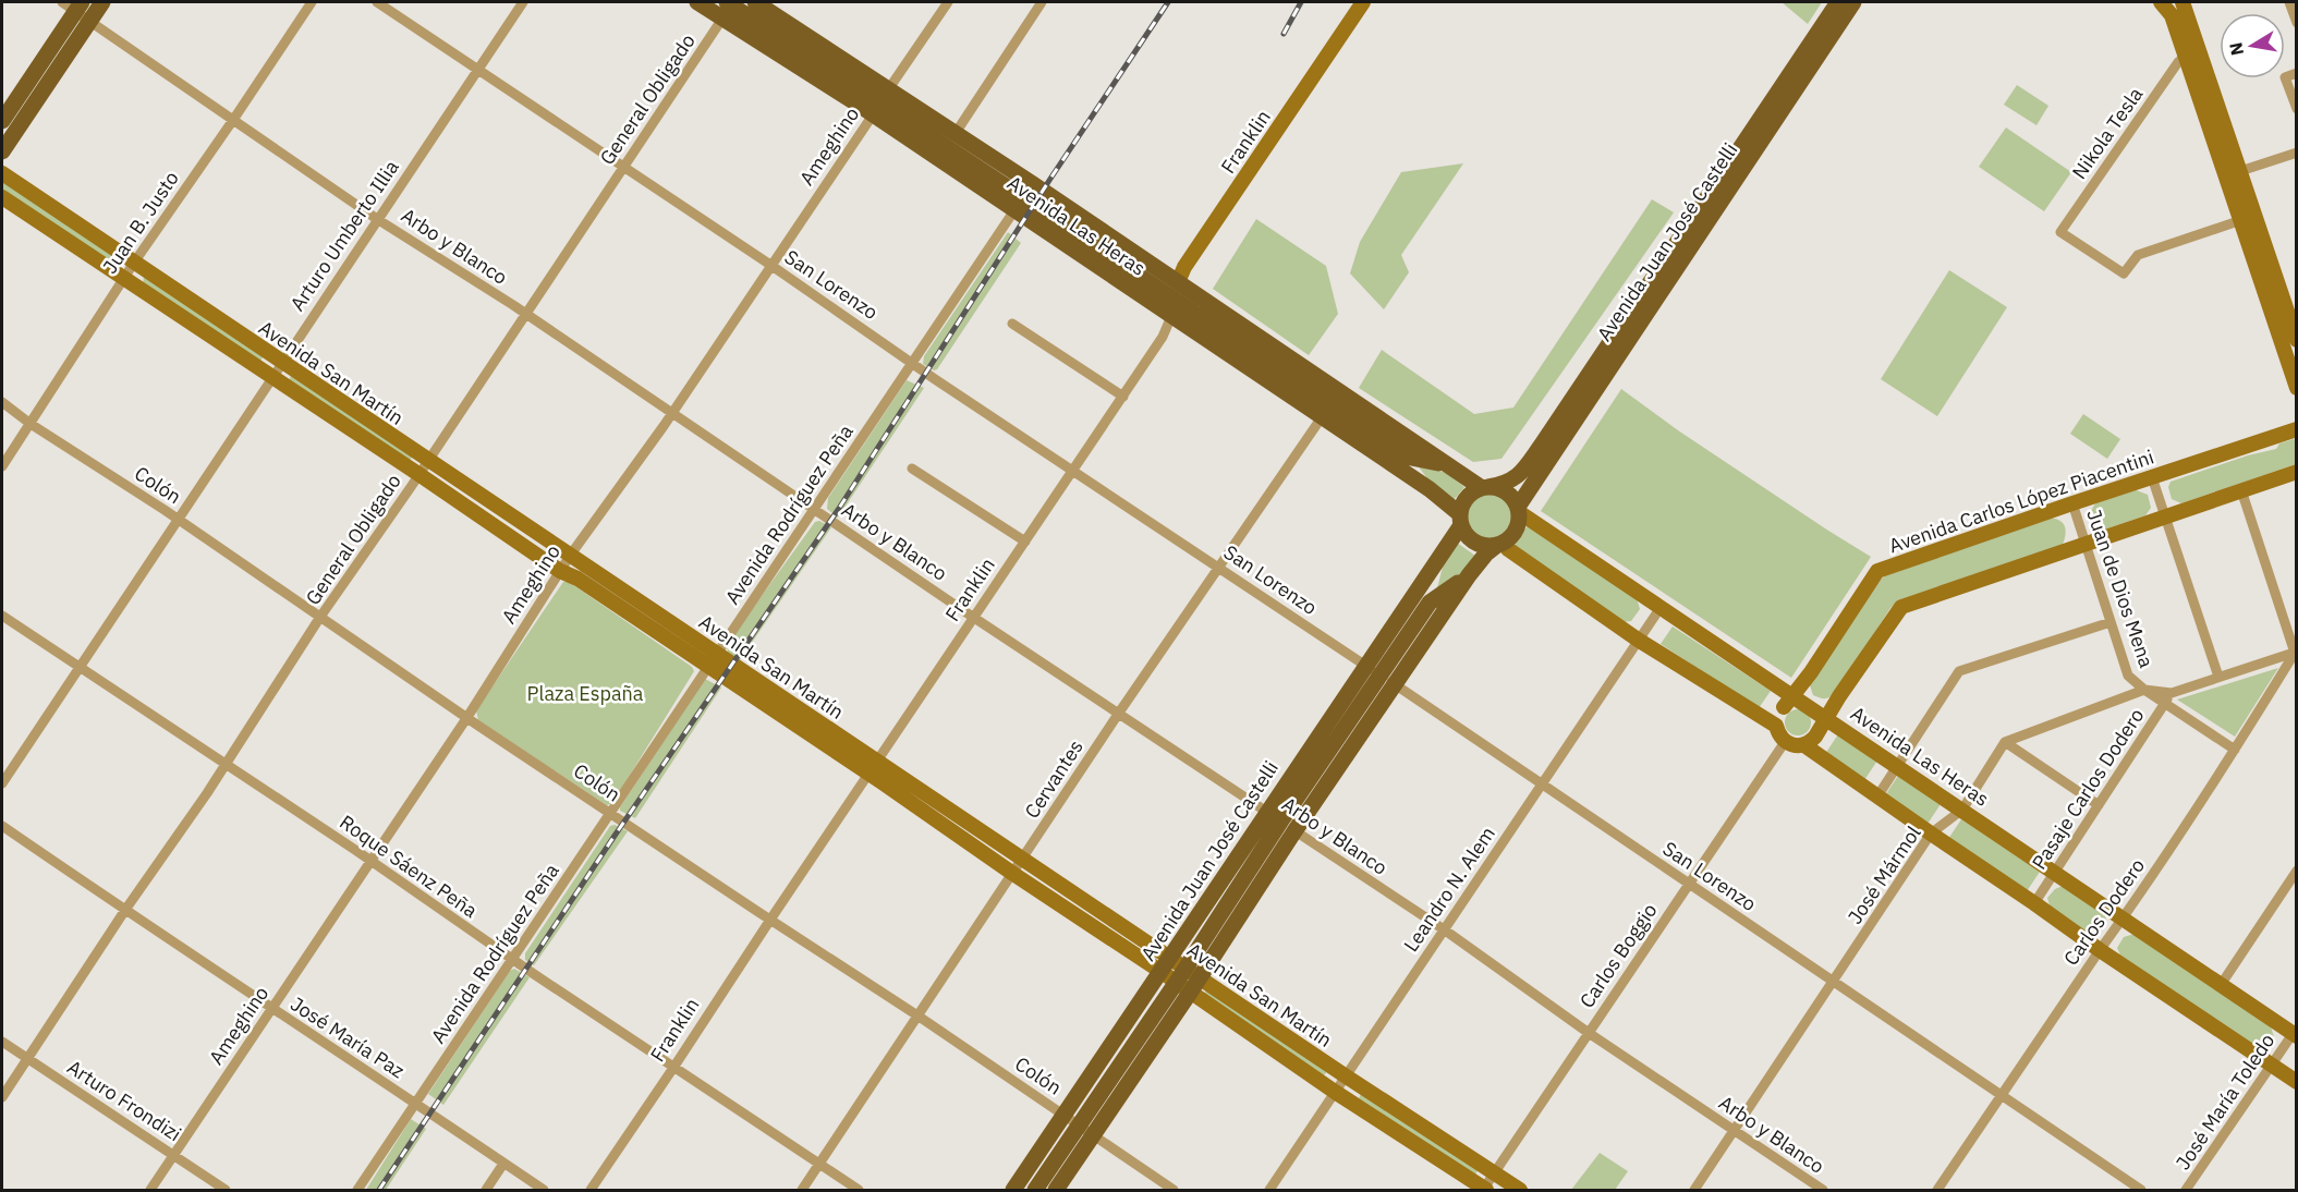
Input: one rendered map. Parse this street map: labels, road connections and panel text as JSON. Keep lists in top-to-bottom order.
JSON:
{
  "streets": {
    "main road": [
      "Franklin",
      "Avenida Las Heras",
      "Avenida Juan José Castelli",
      "Avenida San Martín",
      "Avenida Carlos López Piacentini"
    ],
    "street": [
      "General Obligado",
      "Nikola Tesla",
      "Ameghino",
      "Juan B. Justo",
      "Arturo Umberto Illia",
      "Arbo y Blanco",
      "San Lorenzo",
      "Colón",
      "Avenida Rodríguez Peña",
      "Juan de Dios Mena",
      "Cervantes",
      "Pasaje Carlos Dodero",
      "Roque Sáenz Peña",
      "José Mármol",
      "Leandro N. Alem",
      "Carlos Dodero",
      "Carlos Boggio",
      "José María Paz",
      "Arturo Frondizi",
      "José María Toledo"
    ]
  },
  "crossings": [
    ["General Obligado", "Avenida Las Heras"],
    ["General Obligado", "Arbo y Blanco"],
    ["General Obligado", "San Lorenzo"],
    ["General Obligado", "Avenida San Martín"],
    ["General Obligado", "Colón"],
    ["General Obligado", "Roque Sáenz Peña"],
    ["General Obligado", "José María Paz"],
    ["General Obligado", "Arturo Frondizi"],
    ["Franklin", "Avenida Las Heras"],
    ["Franklin", "Arbo y Blanco"],
    ["Franklin", "San Lorenzo"],
    ["Franklin", "Avenida San Martín"],
    ["Franklin", "Colón"],
    ["Franklin", "Roque Sáenz Peña"],
    ["Ameghino", "Avenida Las Heras"],
    ["Ameghino", "Arbo y Blanco"],
    ["Ameghino", "San Lorenzo"],
    ["Ameghino", "Avenida San Martín"],
    ["Ameghino", "Colón"],
    ["Ameghino", "Roque Sáenz Peña"],
    ["Ameghino", "José María Paz"],
    ["Ameghino", "Arturo Frondizi"],
    ["Juan B. Justo", "Arbo y Blanco"],
    ["Juan B. Justo", "Avenida San Martín"],
    ["Juan B. Justo", "Colón"],
    ["Avenida Las Heras", "Avenida Juan José Castelli"],
    ["Avenida Las Heras", "Avenida Carlos López Piacentini"],
    ["Avenida Las Heras", "Avenida Rodríguez Peña"],
    ["Avenida Las Heras", "Cervantes"],
    ["Avenida Las Heras", "Pasaje Carlos Dodero"],
    ["Avenida Las Heras", "José Mármol"],
    ["Avenida Las Heras", "Leandro N. Alem"],
    ["Avenida Las Heras", "Carlos Dodero"],
    ["Avenida Las Heras", "José María Toledo"],
    ["Arturo Umberto Illia", "Arbo y Blanco"],
    ["Arturo Umberto Illia", "San Lorenzo"],
    ["Arturo Umberto Illia", "Avenida San Martín"],
    ["Arturo Umberto Illia", "Colón"],
    ["Arturo Umberto Illia", "Roque Sáenz Peña"],
    ["Avenida Juan José Castelli", "Arbo y Blanco"],
    ["Avenida Juan José Castelli", "San Lorenzo"],
    ["Avenida Juan José Castelli", "Avenida San Martín"],
    ["Avenida Juan José Castelli", "Colón"],
    ["Arbo y Blanco", "Avenida Rodríguez Peña"],
    ["Arbo y Blanco", "Cervantes"],
    ["Arbo y Blanco", "José Mármol"],
    ["Arbo y Blanco", "Leandro N. Alem"],
    ["Arbo y Blanco", "Carlos Boggio"],
    ["San Lorenzo", "Avenida Rodríguez Peña"],
    ["San Lorenzo", "Cervantes"],
    ["San Lorenzo", "José Mármol"],
    ["San Lorenzo", "Leandro N. Alem"],
    ["San Lorenzo", "Carlos Dodero"],
    ["San Lorenzo", "Carlos Boggio"],
    ["Avenida San Martín", "Avenida Rodríguez Peña"],
    ["Avenida San Martín", "Cervantes"],
    ["Avenida San Martín", "Leandro N. Alem"],
    ["Avenida San Martín", "Carlos Boggio"],
    ["Colón", "Avenida Rodríguez Peña"],
    ["Colón", "Cervantes"],
    ["Avenida Carlos López Piacentini", "Juan de Dios Mena"],
    ["Avenida Carlos López Piacentini", "Carlos Boggio"],
    ["Avenida Rodríguez Peña", "Roque Sáenz Peña"],
    ["Avenida Rodríguez Peña", "José María Paz"],
    ["Juan de Dios Mena", "Pasaje Carlos Dodero"],
    ["Juan de Dios Mena", "Carlos Dodero"],
    ["Cervantes", "Roque Sáenz Peña"]
  ],
  "parks": ["Plaza España"],
  "north": "left"
}
